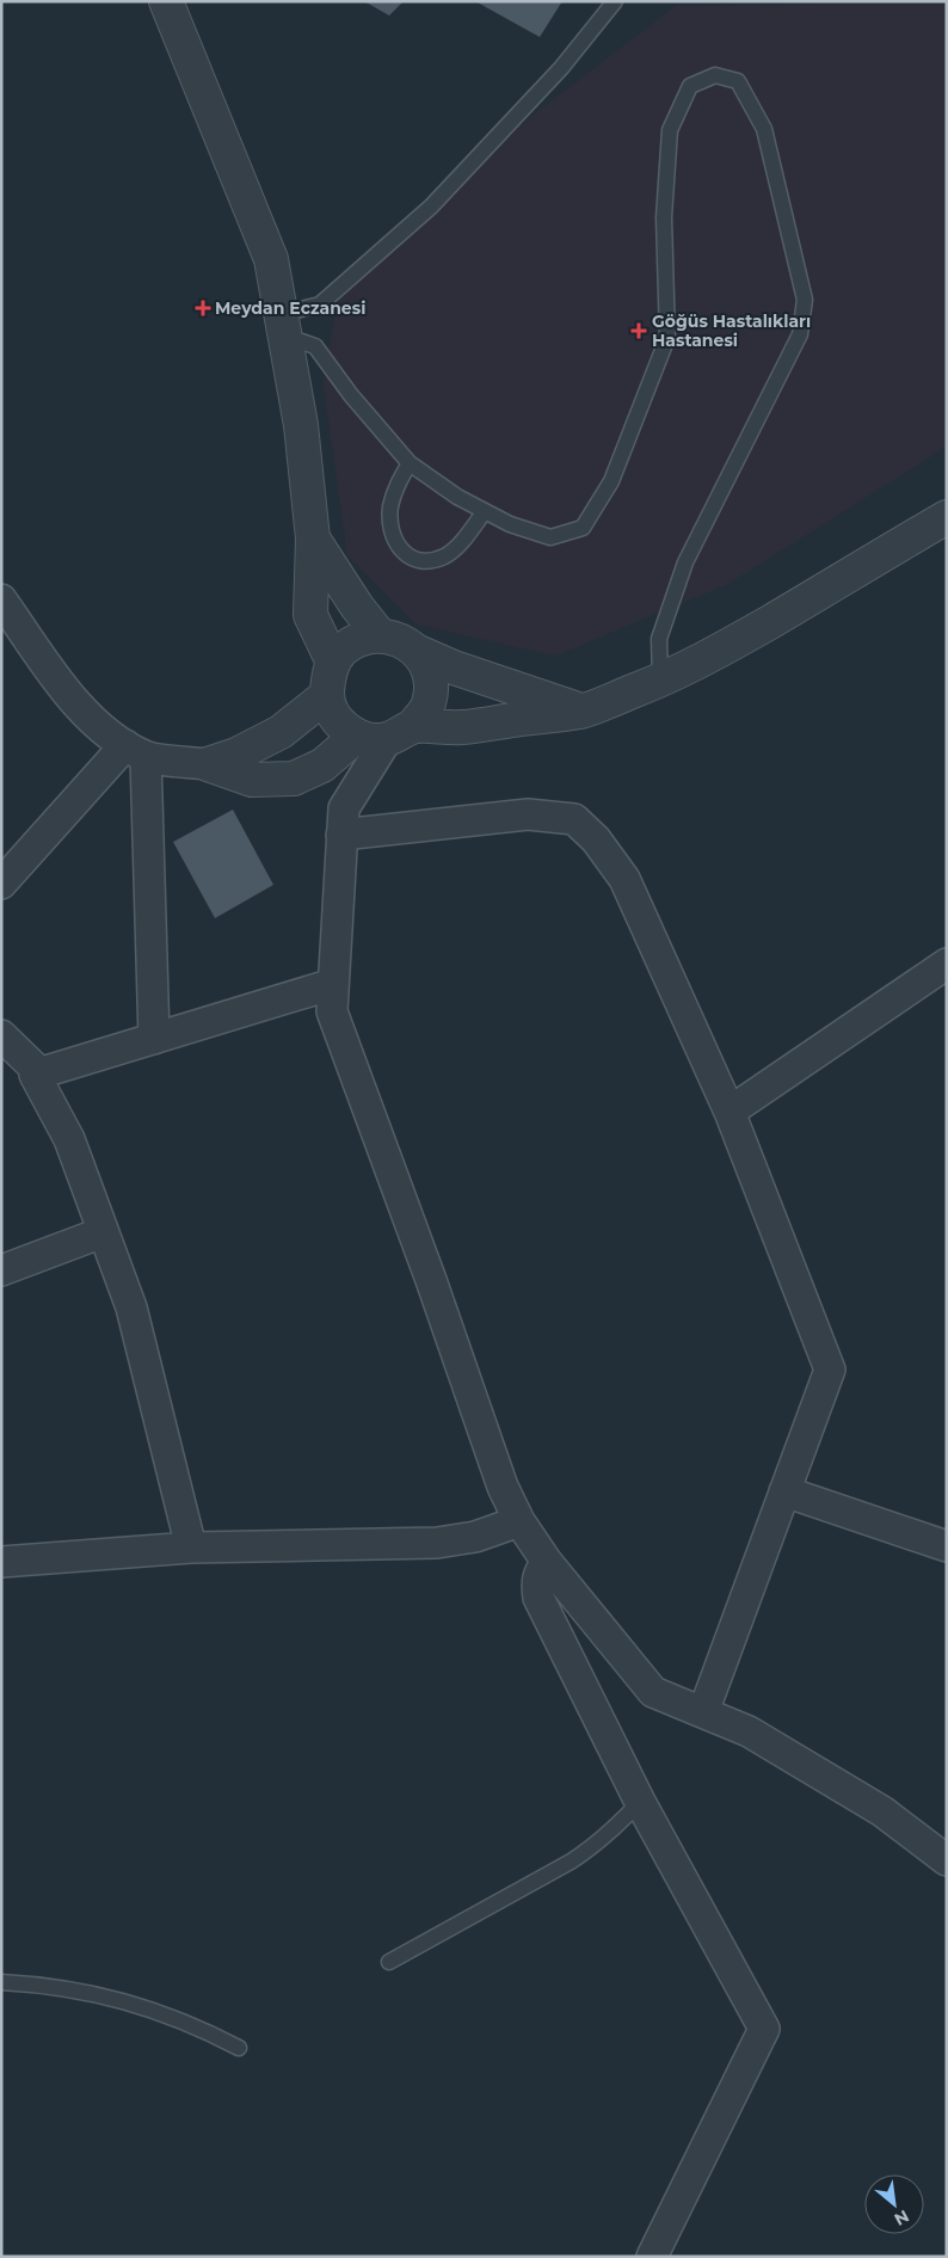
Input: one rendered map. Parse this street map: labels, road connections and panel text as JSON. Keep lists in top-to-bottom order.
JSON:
{
  "places": {
    "health": ["Meydan Eczanesi", "Göğüs Hastalıkları Hastanesi"]
  },
  "north": "bottom right"
}
